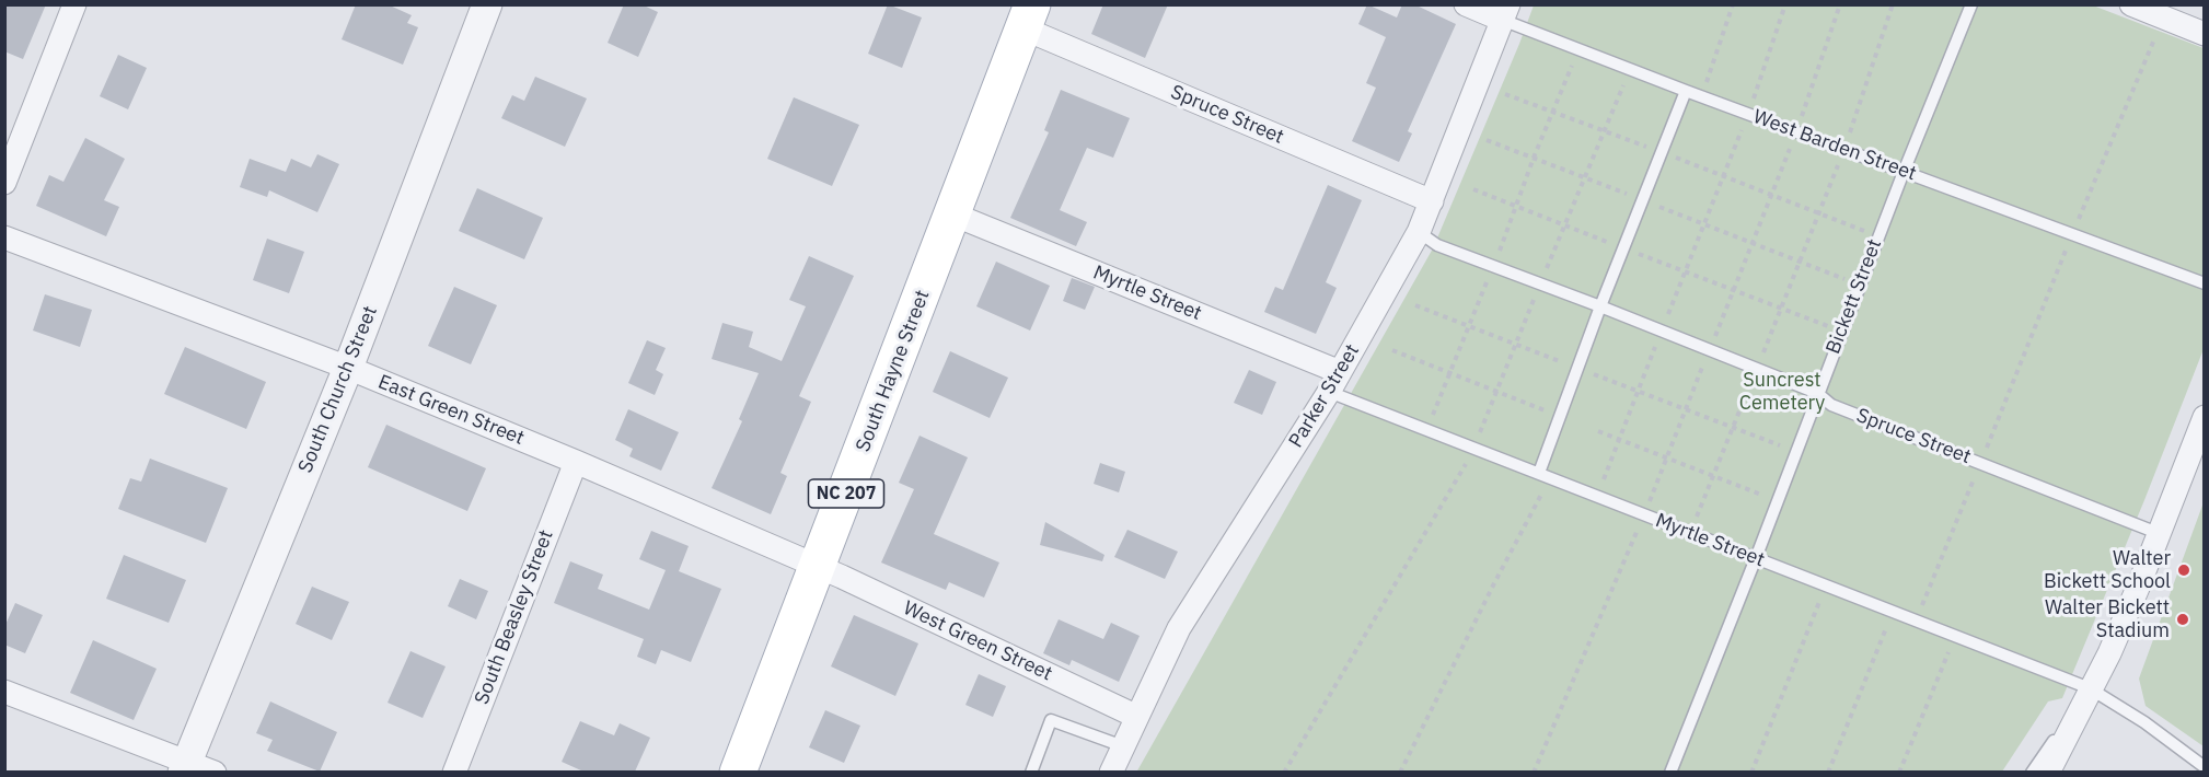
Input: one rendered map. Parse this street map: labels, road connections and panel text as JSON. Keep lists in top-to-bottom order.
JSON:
{
  "streets": {
    "main road": ["South Hayne Street", "NC 207"],
    "street": [
      "Spruce Street",
      "West Barden Street",
      "Myrtle Street",
      "South Church Street",
      "Parker Street",
      "East Green Street",
      "South Beasley Street",
      "West Green Street"
    ],
    "lane": ["Bickett Street"]
  },
  "crossings": [
    ["Spruce Street", "Bickett Street"],
    ["Spruce Street", "South Hayne Street"],
    ["Spruce Street", "Parker Street"],
    ["West Barden Street", "Bickett Street"],
    ["West Barden Street", "Parker Street"],
    ["Myrtle Street", "Bickett Street"],
    ["Myrtle Street", "South Hayne Street"],
    ["Myrtle Street", "Parker Street"],
    ["South Hayne Street", "East Green Street"],
    ["South Hayne Street", "West Green Street"],
    ["South Church Street", "East Green Street"],
    ["Parker Street", "West Green Street"],
    ["East Green Street", "South Beasley Street"],
    ["East Green Street", "West Green Street"]
  ],
  "parks": ["Suncrest Cemetery"],
  "places": ["Walter Bickett School", "Walter Bickett Stadium"]
}
